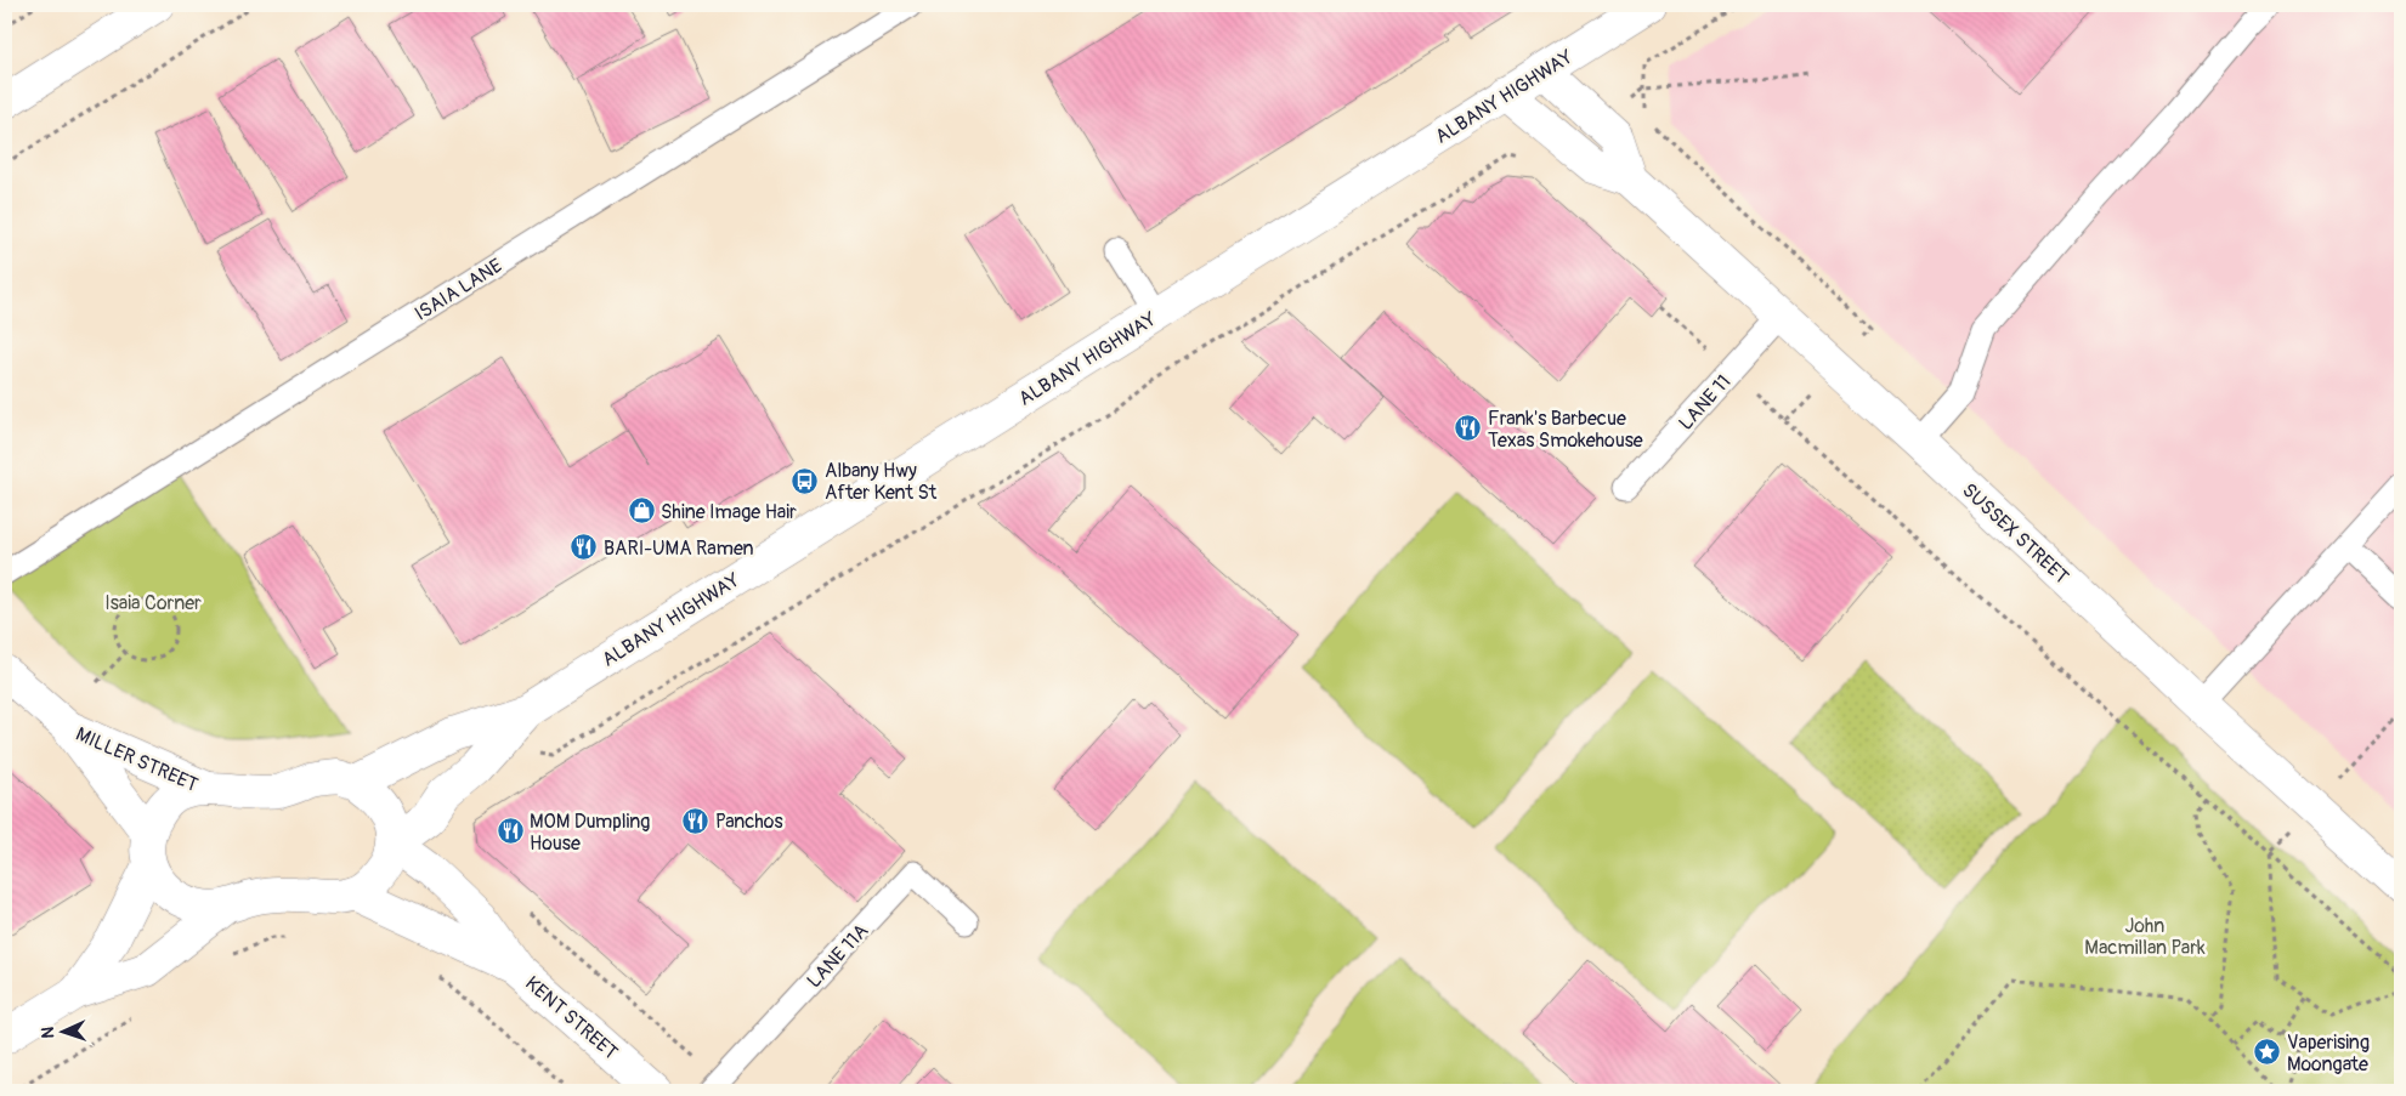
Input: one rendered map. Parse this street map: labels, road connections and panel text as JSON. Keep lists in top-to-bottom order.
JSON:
{
  "streets": {
    "main road": [
      "ALBANY HIGHWAY",
      "SUSSEX STREET",
      "MILLER STREET",
      "KENT STREET"
    ],
    "lane": ["ISAIA LANE", "LANE 11", "LANE 11A"]
  },
  "crossings": [
    ["ALBANY HIGHWAY", "SUSSEX STREET"],
    ["ALBANY HIGHWAY", "KENT STREET"],
    ["LANE 11", "SUSSEX STREET"]
  ],
  "parks": ["Isaia Corner", "John Macmillan Park"],
  "places": {
    "restaurant": [
      "Frank's Barbecue Texas Smokehouse",
      "BARI-UMA Ramen",
      "Panchos",
      "MOM Dumpling House"
    ],
    "bus stop": ["Albany Hwy After Kent St"],
    "shop": ["Shine Image Hair"],
    "place": ["Vaperising Moongate"]
  },
  "north": "left"
}
